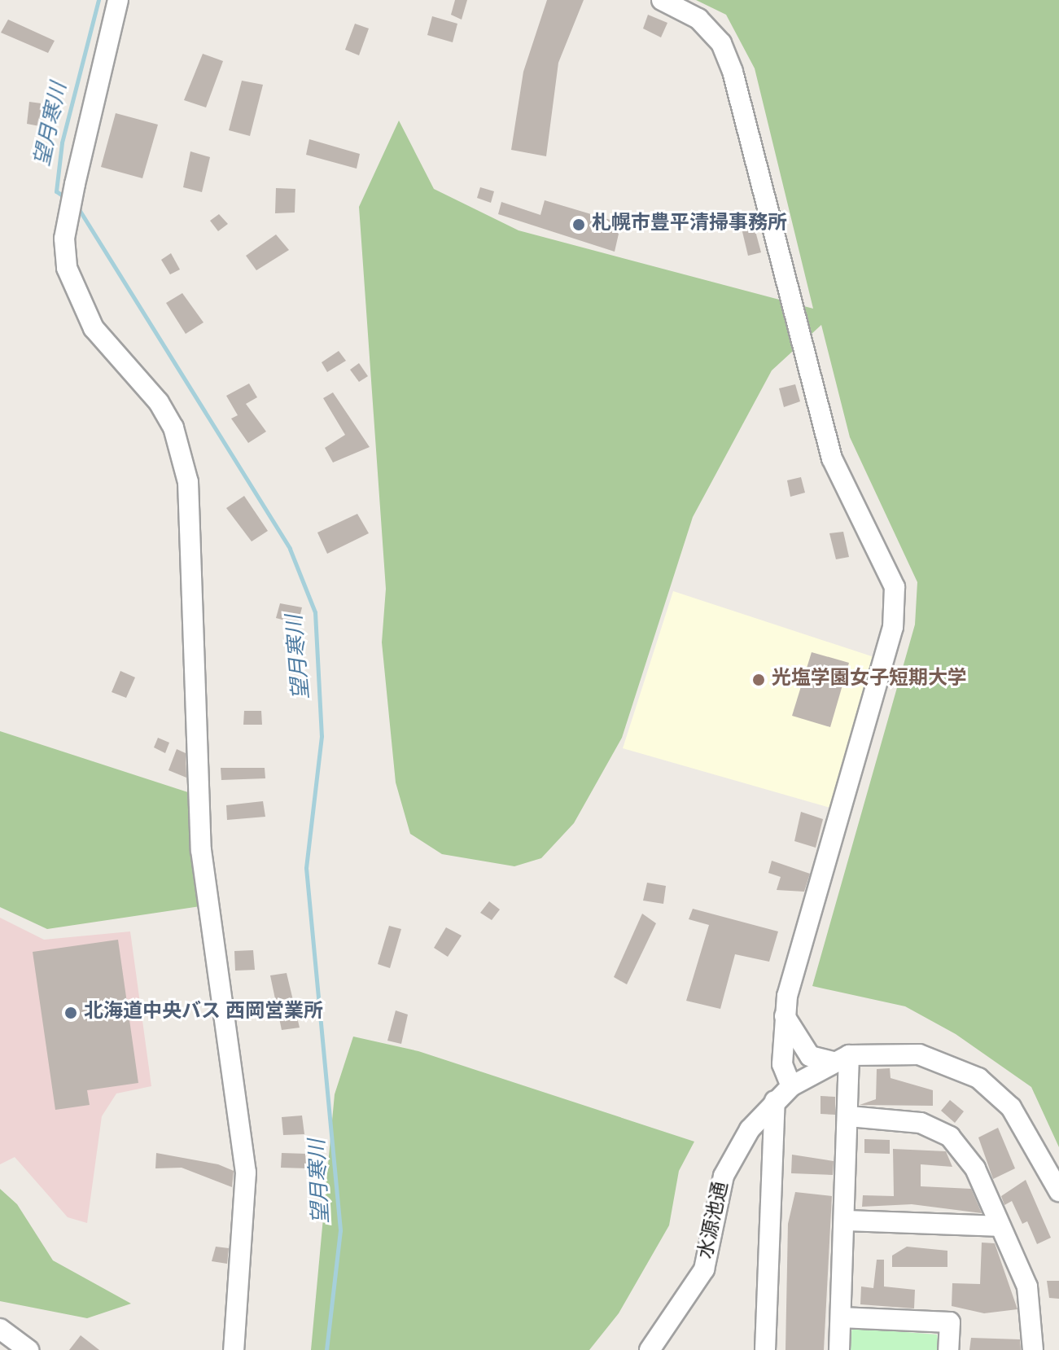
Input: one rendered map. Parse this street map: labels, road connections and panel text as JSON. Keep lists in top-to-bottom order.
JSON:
{
  "streets": {
    "street": ["水源池通"]
  },
  "water": ["望月寒川"],
  "places": ["札幌市豊平清掃事務所", "光塩学園女子短期大学", "北海道中央バス 西岡営業所"]
}
